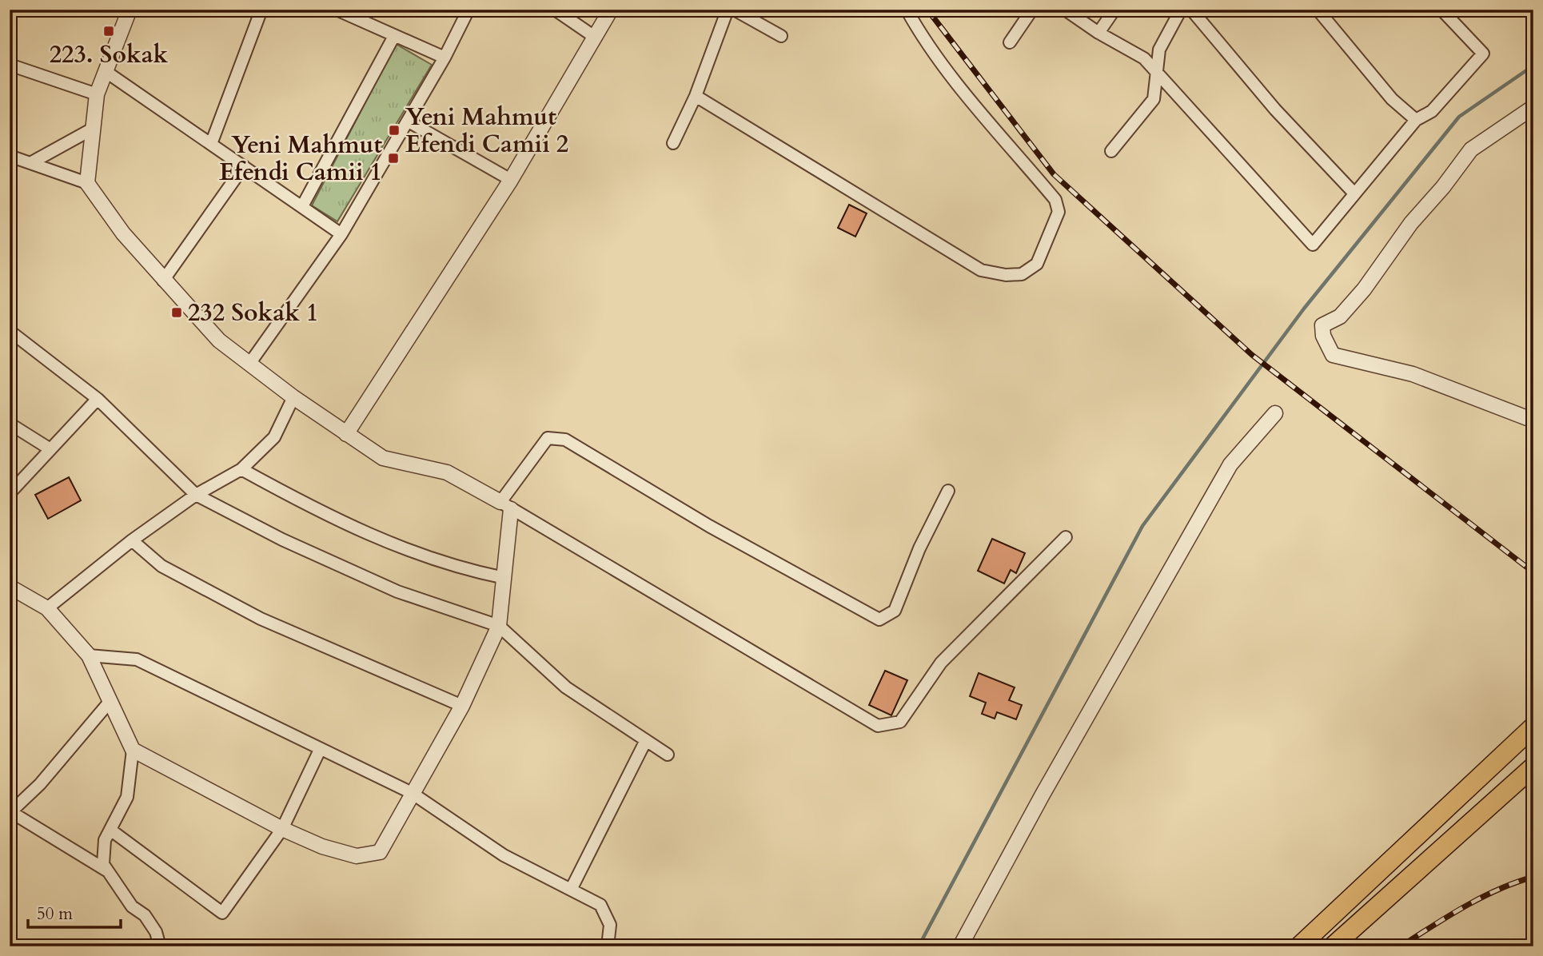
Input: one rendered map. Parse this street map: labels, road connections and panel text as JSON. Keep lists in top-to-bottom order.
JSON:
{
  "places": {
    "transit": [
      "223. Sokak",
      "Yeni Mahmut Efendi Camii 2",
      "Yeni Mahmut Efendi Camii 1",
      "232 Sokak 1"
    ]
  },
  "scale_bar": "50 m"
}
